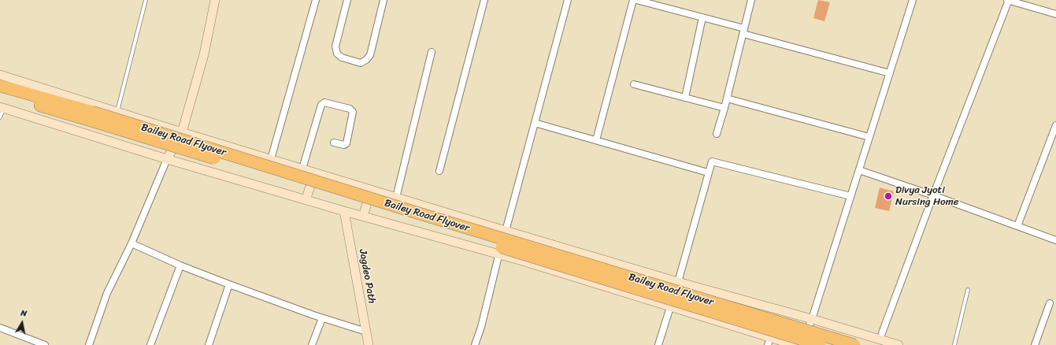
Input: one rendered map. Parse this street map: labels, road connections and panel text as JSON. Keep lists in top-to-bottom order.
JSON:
{
  "streets": {
    "highway": ["Bailey Road Flyover"],
    "main road": ["Jagdeo Path"]
  },
  "places": ["Divya Jyoti Nursing Home"],
  "north": "top"
}
